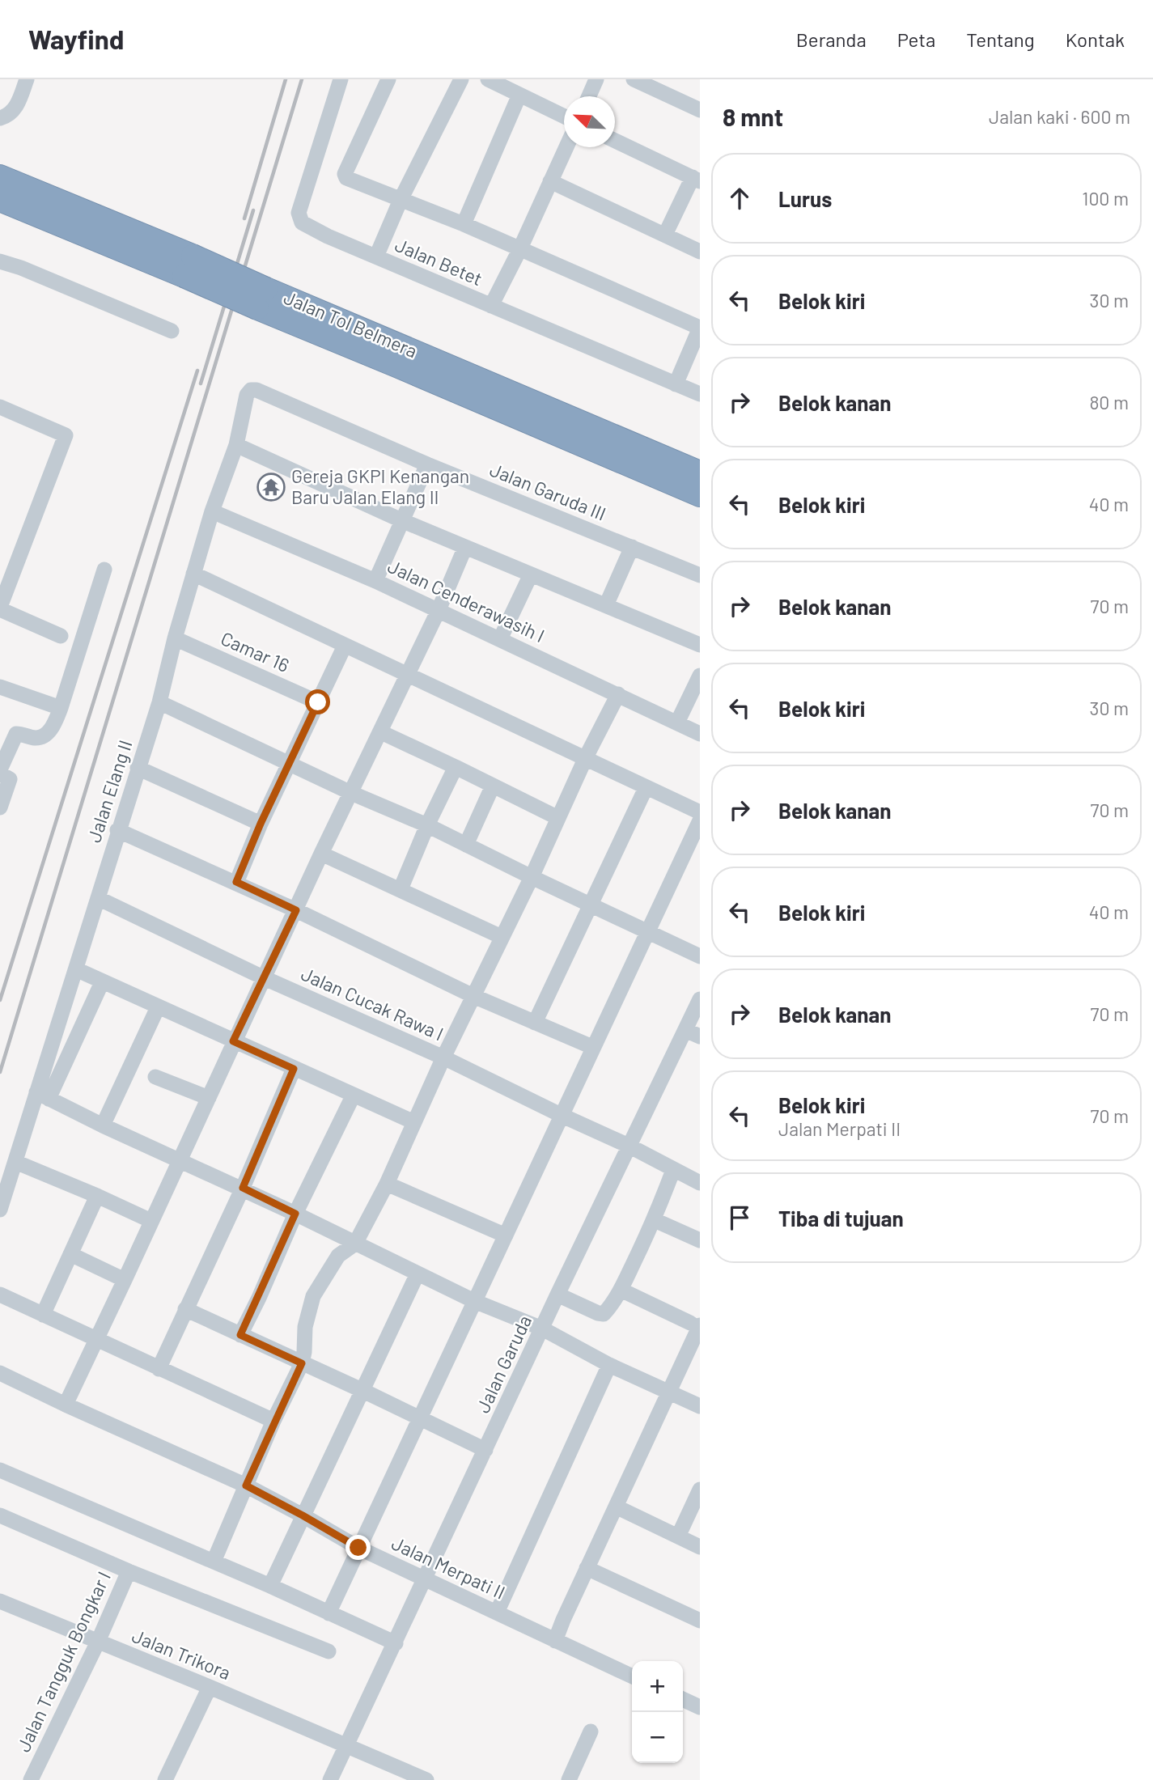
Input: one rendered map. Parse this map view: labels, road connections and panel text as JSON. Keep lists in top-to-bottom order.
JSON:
{
  "streets": {
    "highway": ["Jalan Tol Belmera"],
    "street": [
      "Jalan Betet",
      "Jalan Garuda III",
      "Jalan Cenderawasih I",
      "Camar 16",
      "Jalan Elang II",
      "Jalan Cucak Rawa I",
      "Jalan Garuda",
      "Jalan Merpati II",
      "Jalan Trikora",
      "Jalan Tangguk Bongkar I"
    ]
  },
  "crossings": [
    ["Jalan Garuda III", "Jalan Elang II"],
    ["Jalan Cenderawasih I", "Jalan Elang II"],
    ["Camar 16", "Jalan Elang II"],
    ["Jalan Elang II", "Jalan Cucak Rawa I"],
    ["Jalan Cucak Rawa I", "Jalan Garuda"],
    ["Jalan Garuda", "Jalan Merpati II"],
    ["Jalan Garuda", "Jalan Trikora"],
    ["Jalan Trikora", "Jalan Tangguk Bongkar I"]
  ],
  "places": {
    "temple": ["Gereja GKPI Kenangan Baru Jalan Elang II"]
  },
  "north": "top left",
  "page": {
    "header": "Wayfind",
    "nav": [
      "Beranda",
      "Peta",
      "Tentang",
      "Kontak"
    ],
    "heading": ["8 mnt", "Jalan kaki · 600 m"],
    "list": [
      ["Lurus", "100 m"],
      ["Belok kiri", "30 m"],
      ["Belok kanan", "80 m"],
      ["Belok kiri", "40 m"],
      ["Belok kanan", "70 m"],
      ["Belok kiri", "30 m"],
      ["Belok kanan", "70 m"],
      ["Belok kiri", "40 m"],
      ["Belok kanan", "70 m"],
      ["Belok kiri", "Jalan Merpati II", "70 m"],
      "Tiba di tujuan"
    ],
    "map_buttons": ["+", "−"]
  }
}
